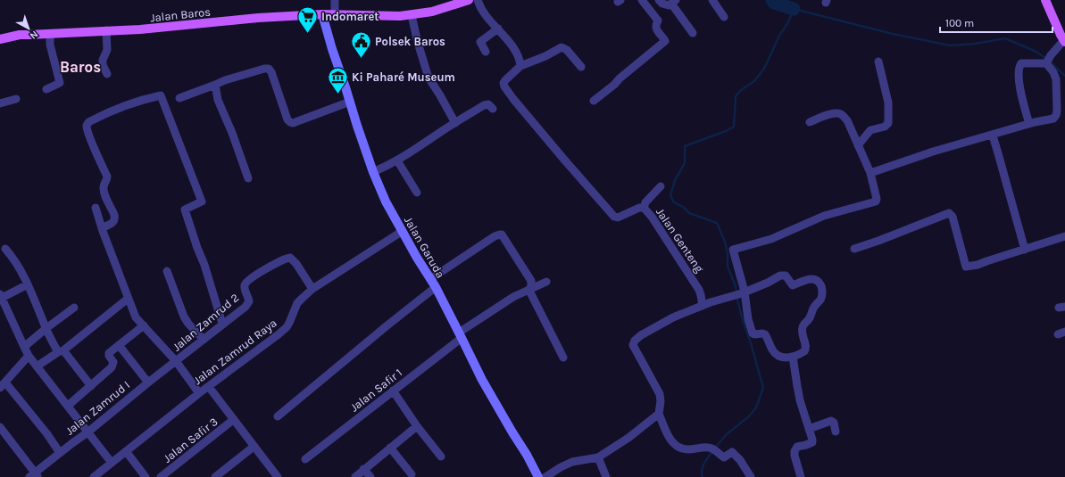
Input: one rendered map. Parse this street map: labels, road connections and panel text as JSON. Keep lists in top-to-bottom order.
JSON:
{
  "streets": {
    "main road": ["Jalan Baros"],
    "street": [
      "Jalan Genteng",
      "Jalan Garuda",
      "Jalan Zamrud 2",
      "Jalan Zamrud Raya",
      "Jalan Safir 1",
      "Jalan Zamrud I",
      "Jalan Safir 3"
    ]
  },
  "crossings": [
    ["Jalan Baros", "Jalan Garuda"],
    ["Jalan Garuda", "Jalan Zamrud Raya"],
    ["Jalan Garuda", "Jalan Safir 1"],
    ["Jalan Zamrud 2", "Jalan Zamrud Raya"],
    ["Jalan Zamrud 2", "Jalan Zamrud I"]
  ],
  "districts": ["Baros"],
  "places": {
    "supermarket": ["Indomaret"],
    "public building": ["Polsek Baros"],
    "museum": ["Ki Paharé Museum"]
  },
  "scale_bar": "100 m",
  "north": "bottom right"
}
